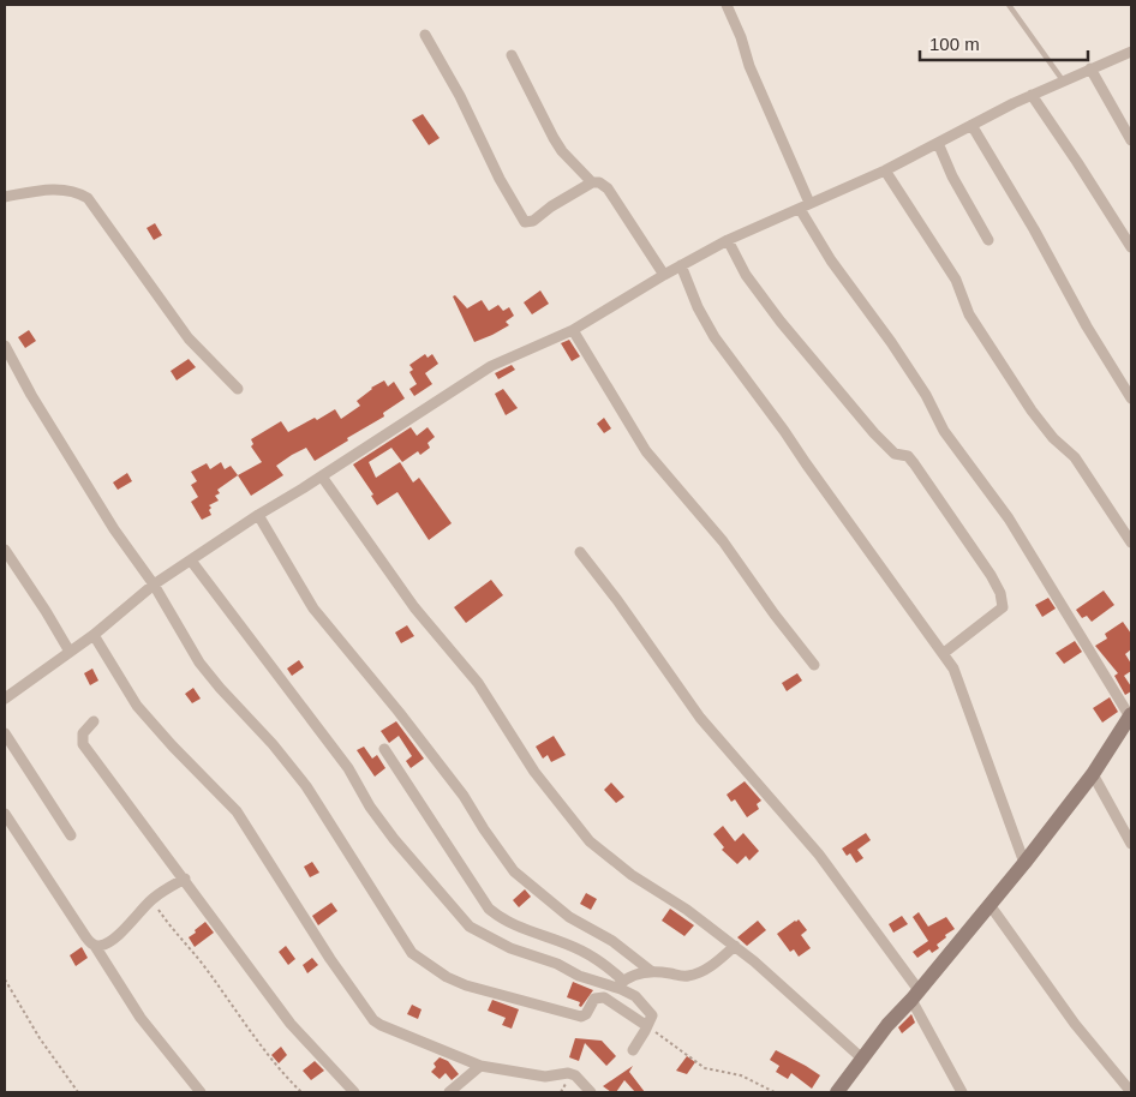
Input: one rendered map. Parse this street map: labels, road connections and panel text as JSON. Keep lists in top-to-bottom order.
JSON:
{
  "scale_bar": "100 m"
}
